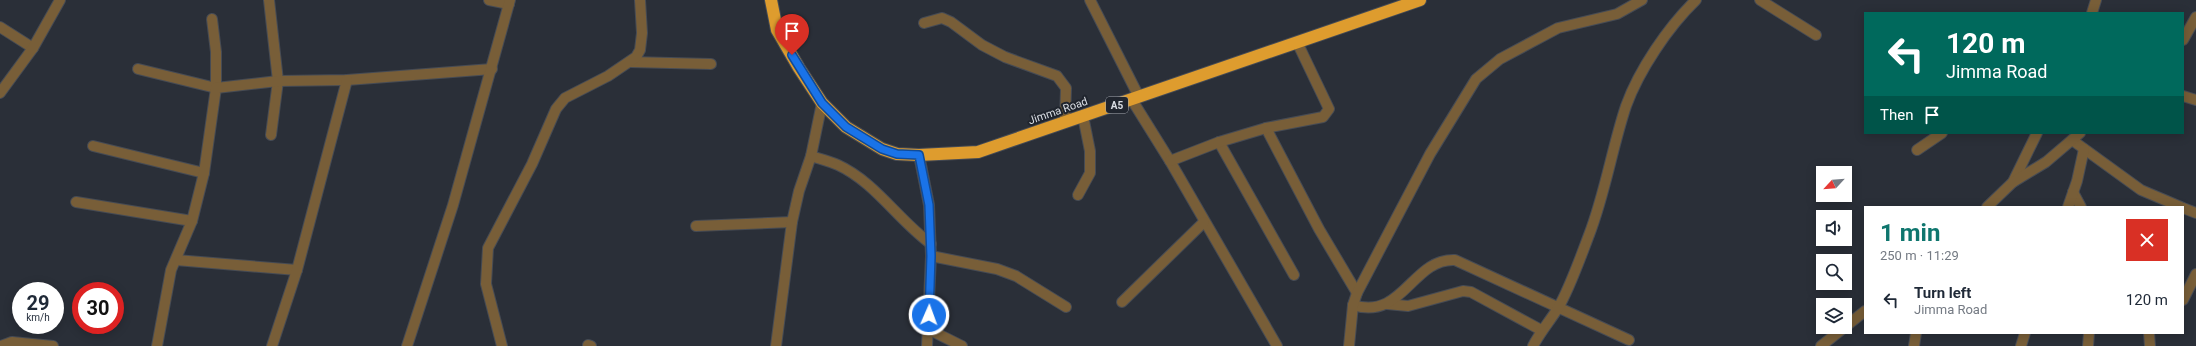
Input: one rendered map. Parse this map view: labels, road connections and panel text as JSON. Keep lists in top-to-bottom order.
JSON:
{
  "streets": {
    "highway": ["A5", "Jimma Road"]
  },
  "north": "bottom left",
  "page": {
    "turn": ["120 m", "Jimma Road"],
    "then": "Then",
    "heading": ["1 min", "250 m · 11:29"],
    "list": [
      {
        "name": "Turn left",
        "note": "Jimma Road",
        "value": "120 m"
      }
    ],
    "speed": "29 km/h",
    "limit": "30"
  }
}
